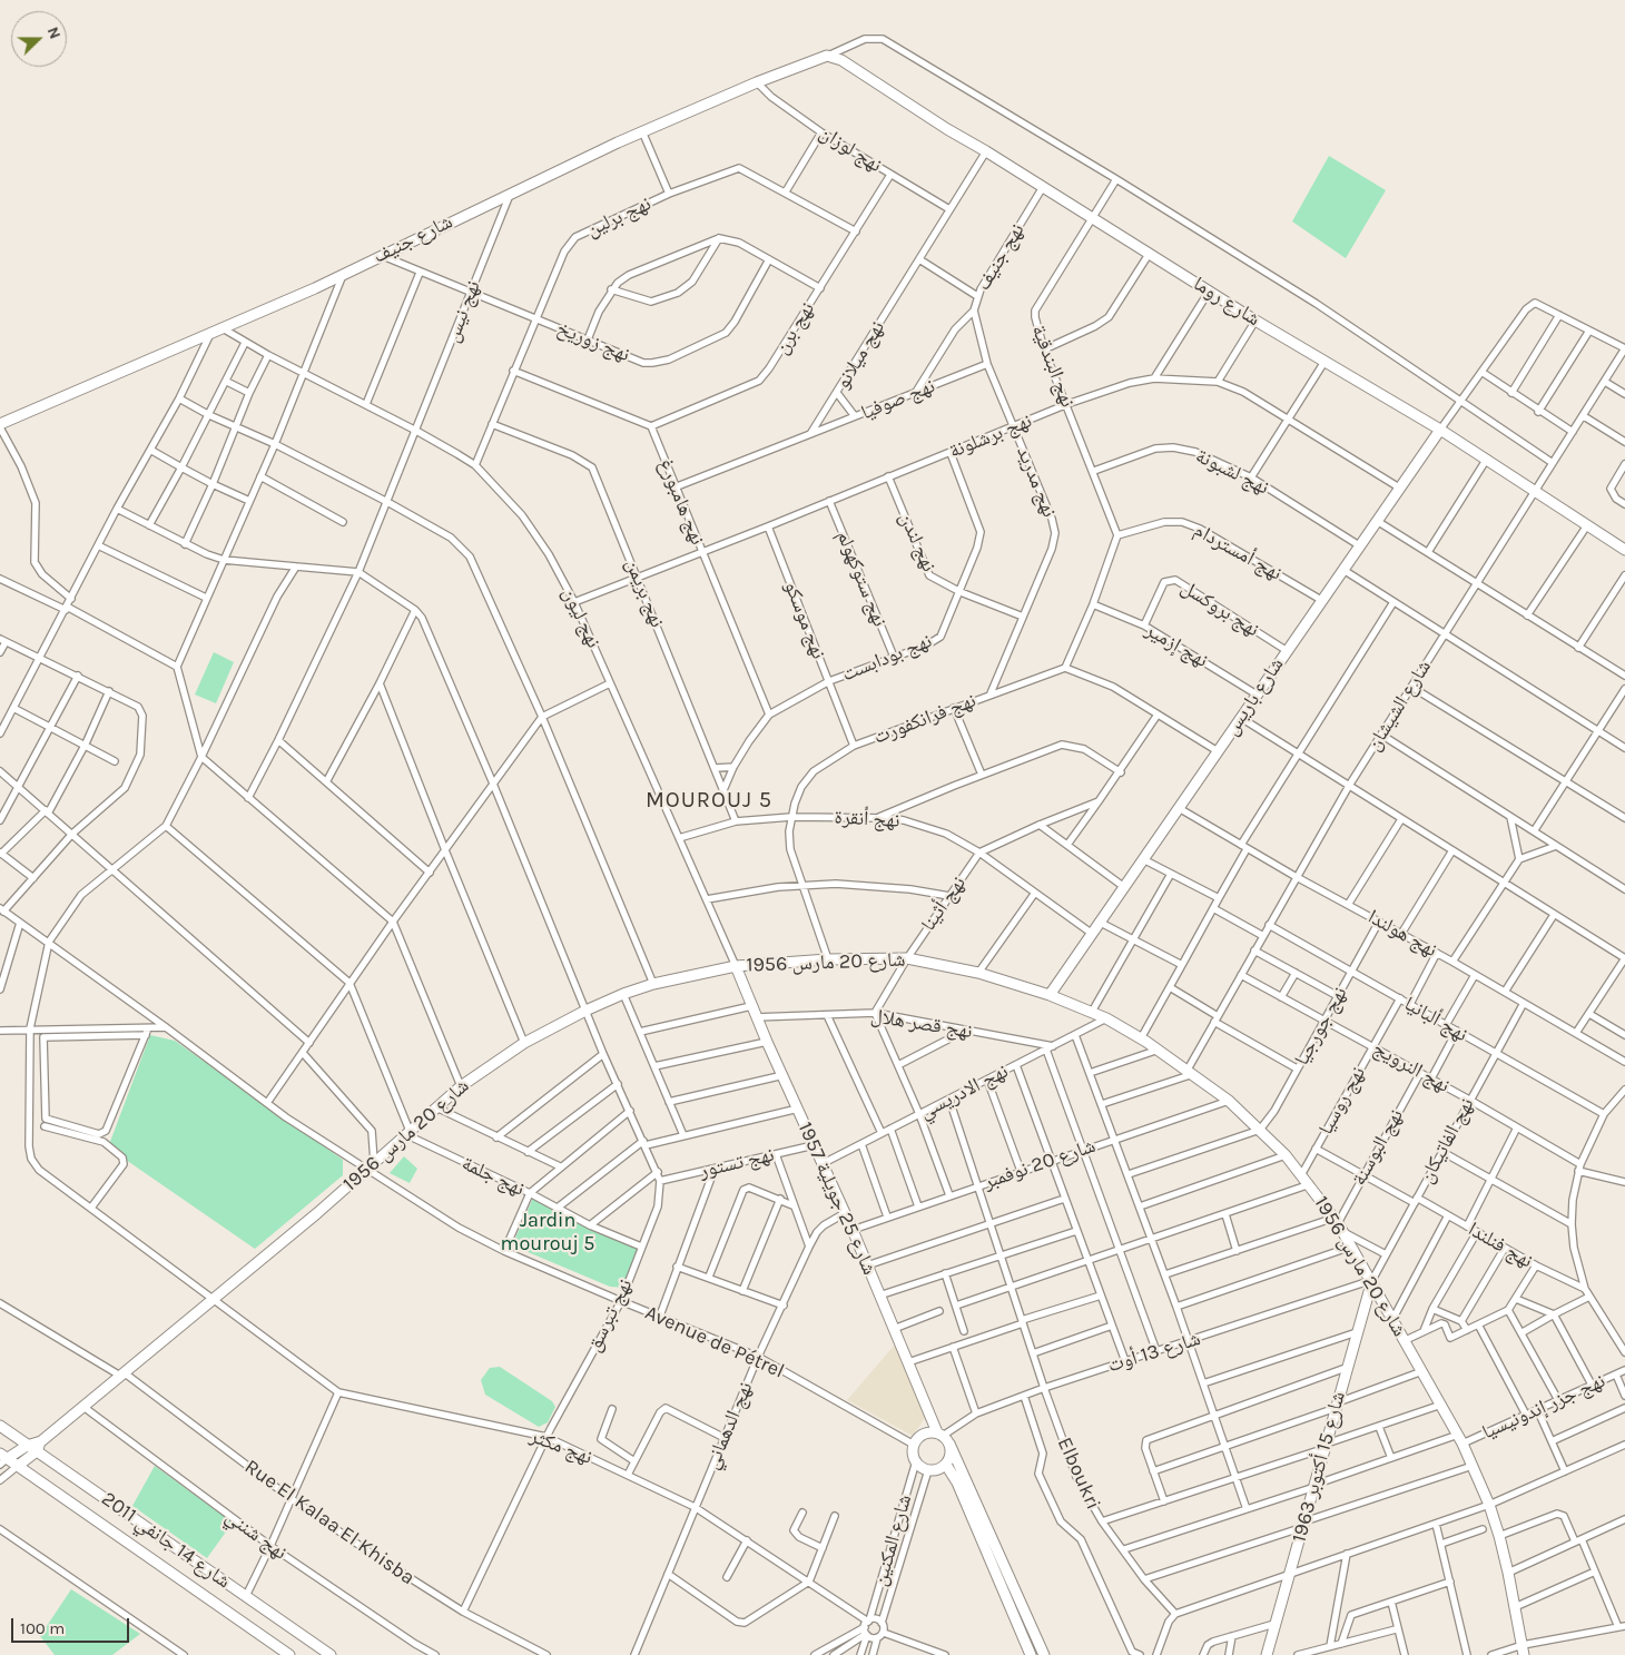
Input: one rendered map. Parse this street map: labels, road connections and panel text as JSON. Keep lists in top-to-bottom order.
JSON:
{
  "streets": {
    "street": [
      "نهج لوزان",
      "نهج برلين",
      "شارع جنيف",
      "نهج جنيف",
      "شارع روما",
      "نهج نيس",
      "نهج برن",
      "نهج زوريخ",
      "نهج ميلانو",
      "نهج البندقية",
      "نهج صوفيا",
      "نهج برشلونة",
      "نهج لشبونة",
      "نهج مدريد",
      "نهج هامبورغ",
      "نهج لندن",
      "نهج أمستردام",
      "نهج ستوكهولم",
      "نهج بريمن",
      "نهج بروكسل",
      "نهج ليون",
      "نهج موسكو",
      "نهج إزمير",
      "نهج بودابست",
      "شارع باريس",
      "شارع الشيشان",
      "نهج فرانكفورت",
      "نهج أنقرة",
      "نهج أثينا",
      "نهج هولندا",
      "شارع 20 مارس 1956",
      "نهج ألبانيا",
      "نهج قصر هلال",
      "نهج جورجيا",
      "نهج النرويج",
      "نهج الادريسي",
      "نهج روسيا",
      "نهج الفاتيكان",
      "نهج البوسنة",
      "نهج تستور",
      "شارع 20 نوفمبر",
      "نهج جلمة",
      "شارع 25 جويلية 1957",
      "نهج فنلندا",
      "نهج تبرسق",
      "Avenue de Pétrel",
      "شارع 13 أوت",
      "نهج جزر إندونيسيا",
      "نهج الدهماني",
      "نهج مكثر",
      "شارع 15 أكتوبر 1963",
      "Elboukri",
      "Rue El Kalaa El Khisba",
      "نهج شنني",
      "شارع 14 جانفي 2011",
      "شارع المكنين"
    ]
  },
  "crossings": [
    ["نهج لوزان", "شارع جنيف"],
    ["نهج لوزان", "نهج برن"],
    ["نهج لوزان", "نهج ميلانو"],
    ["نهج برلين", "نهج برن"],
    ["نهج برلين", "نهج زوريخ"],
    ["نهج برلين", "نهج بريمن"],
    ["نهج برلين", "نهج ليون"],
    ["شارع جنيف", "شارع روما"],
    ["شارع جنيف", "نهج نيس"],
    ["شارع جنيف", "نهج زوريخ"],
    ["شارع جنيف", "نهج ليون"],
    ["نهج جنيف", "شارع روما"],
    ["نهج جنيف", "نهج صوفيا"],
    ["نهج جنيف", "نهج مدريد"],
    ["شارع روما", "نهج ميلانو"],
    ["شارع روما", "نهج البندقية"],
    ["شارع روما", "شارع باريس"],
    ["شارع روما", "شارع الشيشان"],
    ["نهج نيس", "نهج زوريخ"],
    ["نهج نيس", "نهج ليون"],
    ["نهج برن", "نهج هامبورغ"],
    ["نهج ميلانو", "نهج صوفيا"],
    ["نهج البندقية", "نهج برشلونة"],
    ["نهج البندقية", "نهج لشبونة"],
    ["نهج البندقية", "نهج أمستردام"],
    ["نهج صوفيا", "نهج مدريد"],
    ["نهج برشلونة", "نهج مدريد"],
    ["نهج برشلونة", "نهج هامبورغ"],
    ["نهج برشلونة", "نهج لندن"],
    ["نهج برشلونة", "نهج ستوكهولم"],
    ["نهج برشلونة", "نهج بريمن"],
    ["نهج برشلونة", "نهج ليون"],
    ["نهج برشلونة", "نهج موسكو"],
    ["نهج برشلونة", "نهج بودابست"],
    ["نهج برشلونة", "شارع باريس"],
    ["نهج لشبونة", "شارع باريس"],
    ["نهج مدريد", "نهج لندن"],
    ["نهج مدريد", "نهج فرانكفورت"],
    ["نهج هامبورغ", "نهج بودابست"],
    ["نهج لندن", "نهج بودابست"],
    ["نهج أمستردام", "شارع باريس"],
    ["نهج ستوكهولم", "نهج بودابست"],
    ["نهج بريمن", "نهج بودابست"],
    ["نهج بريمن", "نهج أنقرة"],
    ["نهج بروكسل", "نهج إزمير"],
    ["نهج بروكسل", "شارع باريس"],
    ["نهج ليون", "نهج أنقرة"],
    ["نهج ليون", "شارع 20 مارس 1956"],
    ["نهج ليون", "شارع 25 جويلية 1957"],
    ["نهج موسكو", "نهج بودابست"],
    ["نهج موسكو", "نهج فرانكفورت"],
    ["نهج إزمير", "شارع باريس"],
    ["شارع باريس", "نهج أنقرة"],
    ["شارع باريس", "نهج هولندا"],
    ["شارع باريس", "شارع 20 مارس 1956"],
    ["شارع الشيشان", "نهج هولندا"],
    ["شارع الشيشان", "شارع 20 مارس 1956"],
    ["شارع الشيشان", "نهج ألبانيا"],
    ["شارع الشيشان", "نهج النرويج"],
    ["نهج فرانكفورت", "نهج أنقرة"],
    ["نهج فرانكفورت", "شارع 20 مارس 1956"],
    ["نهج أنقرة", "نهج أثينا"],
    ["نهج أثينا", "شارع 20 مارس 1956"],
    ["نهج أثينا", "نهج قصر هلال"],
    ["نهج هولندا", "نهج جورجيا"],
    ["نهج هولندا", "نهج الفاتيكان"],
    ["شارع 20 مارس 1956", "نهج جورجيا"],
    ["شارع 20 مارس 1956", "نهج الادريسي"],
    ["شارع 20 مارس 1956", "نهج روسيا"],
    ["شارع 20 مارس 1956", "نهج الفاتيكان"],
    ["شارع 20 مارس 1956", "نهج البوسنة"],
    ["شارع 20 مارس 1956", "شارع 20 نوفمبر"],
    ["شارع 20 مارس 1956", "نهج جلمة"],
    ["شارع 20 مارس 1956", "شارع 25 جويلية 1957"],
    ["شارع 20 مارس 1956", "نهج تبرسق"],
    ["شارع 20 مارس 1956", "Avenue de Pétrel"],
    ["شارع 20 مارس 1956", "شارع 13 أوت"],
    ["شارع 20 مارس 1956", "نهج جزر إندونيسيا"],
    ["شارع 20 مارس 1956", "نهج مكثر"],
    ["شارع 20 مارس 1956", "شارع 15 أكتوبر 1963"],
    ["شارع 20 مارس 1956", "Rue El Kalaa El Khisba"],
    ["شارع 20 مارس 1956", "نهج شنني"],
    ["شارع 20 مارس 1956", "شارع 14 جانفي 2011"],
    ["نهج ألبانيا", "نهج جورجيا"],
    ["نهج ألبانيا", "نهج روسيا"],
    ["نهج ألبانيا", "نهج الفاتيكان"],
    ["نهج قصر هلال", "نهج الادريسي"],
    ["نهج قصر هلال", "شارع 25 جويلية 1957"],
    ["نهج جورجيا", "نهج النرويج"],
    ["نهج النرويج", "نهج روسيا"],
    ["نهج النرويج", "نهج الفاتيكان"],
    ["نهج النرويج", "نهج البوسنة"],
    ["نهج الادريسي", "شارع 25 جويلية 1957"],
    ["نهج الادريسي", "Elboukri"],
    ["نهج روسيا", "نهج فنلندا"],
    ["نهج الفاتيكان", "نهج فنلندا"],
    ["نهج الفاتيكان", "شارع 13 أوت"],
    ["نهج الفاتيكان", "شارع 15 أكتوبر 1963"],
    ["نهج البوسنة", "نهج فنلندا"],
    ["نهج تستور", "شارع 25 جويلية 1957"],
    ["نهج تستور", "نهج تبرسق"],
    ["شارع 20 نوفمبر", "شارع 25 جويلية 1957"],
    ["شارع 20 نوفمبر", "Elboukri"],
    ["نهج جلمة", "نهج تبرسق"],
    ["شارع 25 جويلية 1957", "Avenue de Pétrel"],
    ["شارع 25 جويلية 1957", "شارع 13 أوت"],
    ["شارع 25 جويلية 1957", "نهج الدهماني"],
    ["شارع 25 جويلية 1957", "شارع المكنين"],
    ["نهج تبرسق", "Avenue de Pétrel"],
    ["نهج تبرسق", "نهج مكثر"],
    ["نهج تبرسق", "Rue El Kalaa El Khisba"],
    ["Avenue de Pétrel", "شارع 13 أوت"],
    ["Avenue de Pétrel", "نهج الدهماني"],
    ["Avenue de Pétrel", "شارع المكنين"],
    ["شارع 13 أوت", "شارع 15 أكتوبر 1963"],
    ["شارع 13 أوت", "Elboukri"],
    ["شارع 13 أوت", "شارع المكنين"],
    ["نهج جزر إندونيسيا", "شارع 15 أكتوبر 1963"],
    ["نهج جزر إندونيسيا", "Elboukri"],
    ["نهج الدهماني", "نهج مكثر"],
    ["نهج مكثر", "شارع المكنين"]
  ],
  "districts": ["MOUROUJ 5"],
  "parks": ["Jardin mourouj 5"],
  "scale_bar": "100 m",
  "north": "right"
}
